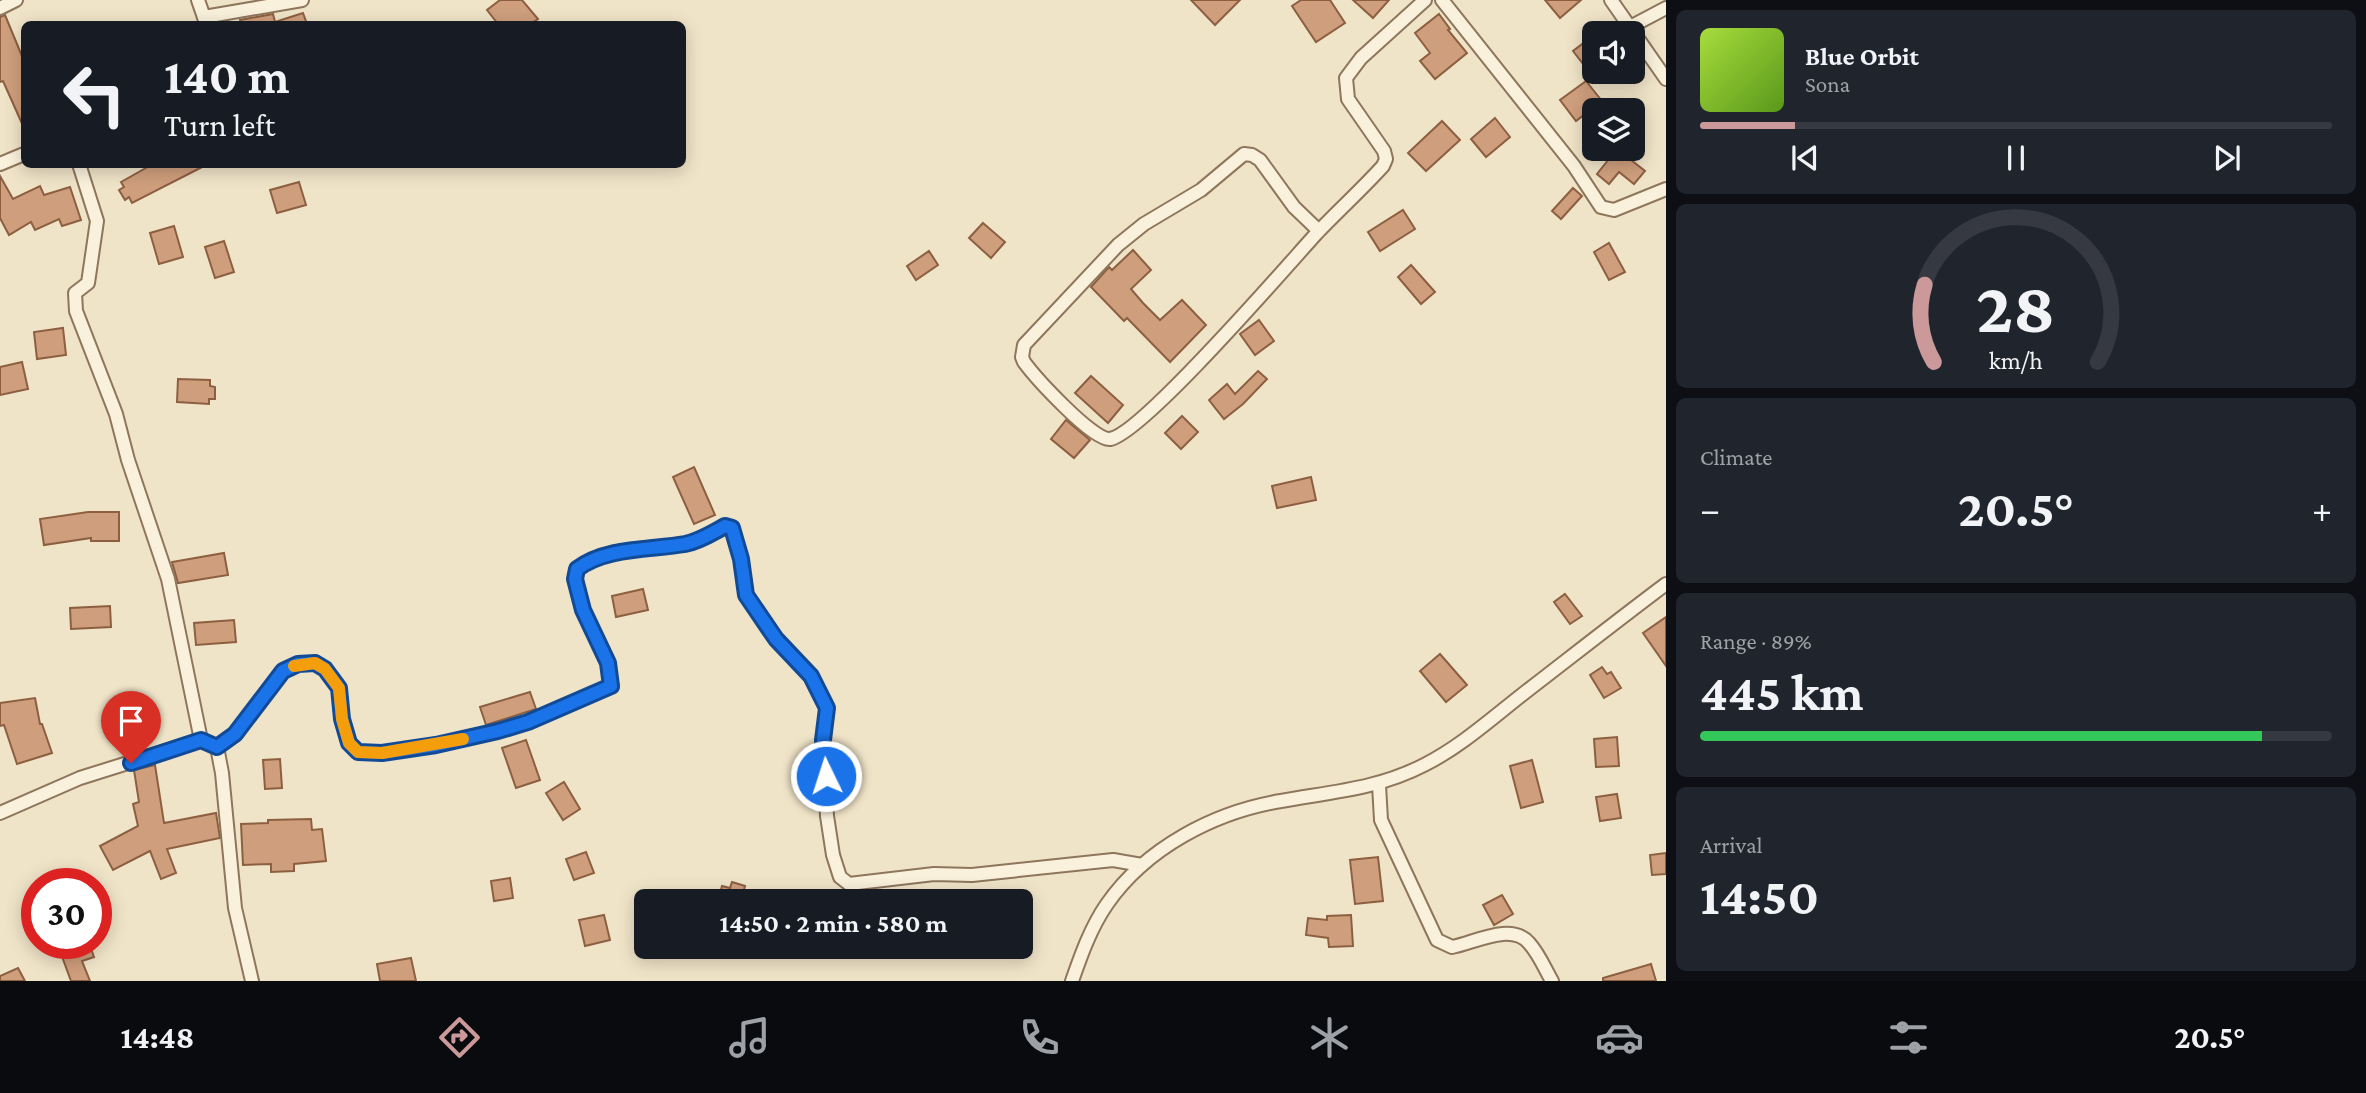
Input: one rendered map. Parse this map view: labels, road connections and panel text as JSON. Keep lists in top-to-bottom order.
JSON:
{
  "page": {
    "turn": ["140 m", "Turn left"],
    "song": ["Blue Orbit", "Sona"],
    "tile": [
      "Climate",
      ["Range · 89%", "445 km"],
      ["Arrival", "14:50"]
    ],
    "heat": ["−", "20.5°", "+"],
    "limit": "30",
    "trip": "14:50 · 2 min · 580 m",
    "tabs": ["14:48", "20.5°"],
    "gauge": ["28", "km/h"]
  }
}
